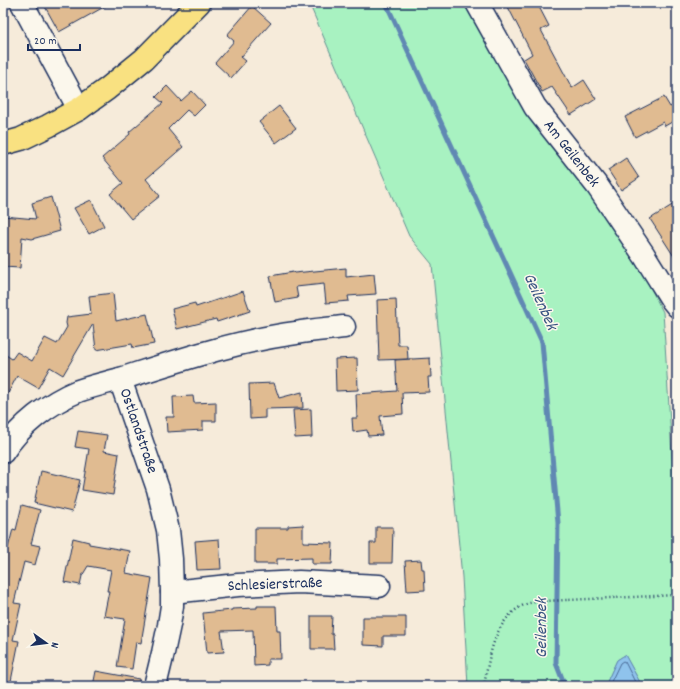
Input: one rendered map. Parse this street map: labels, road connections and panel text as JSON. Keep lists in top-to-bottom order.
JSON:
{
  "streets": {
    "street": ["Am Geilenbek", "Ostlandstraße", "Schlesierstraße"]
  },
  "crossings": [
    ["Ostlandstraße", "Schlesierstraße"]
  ],
  "water": ["Geilenbek"],
  "scale_bar": "20 m",
  "north": "right"
}
